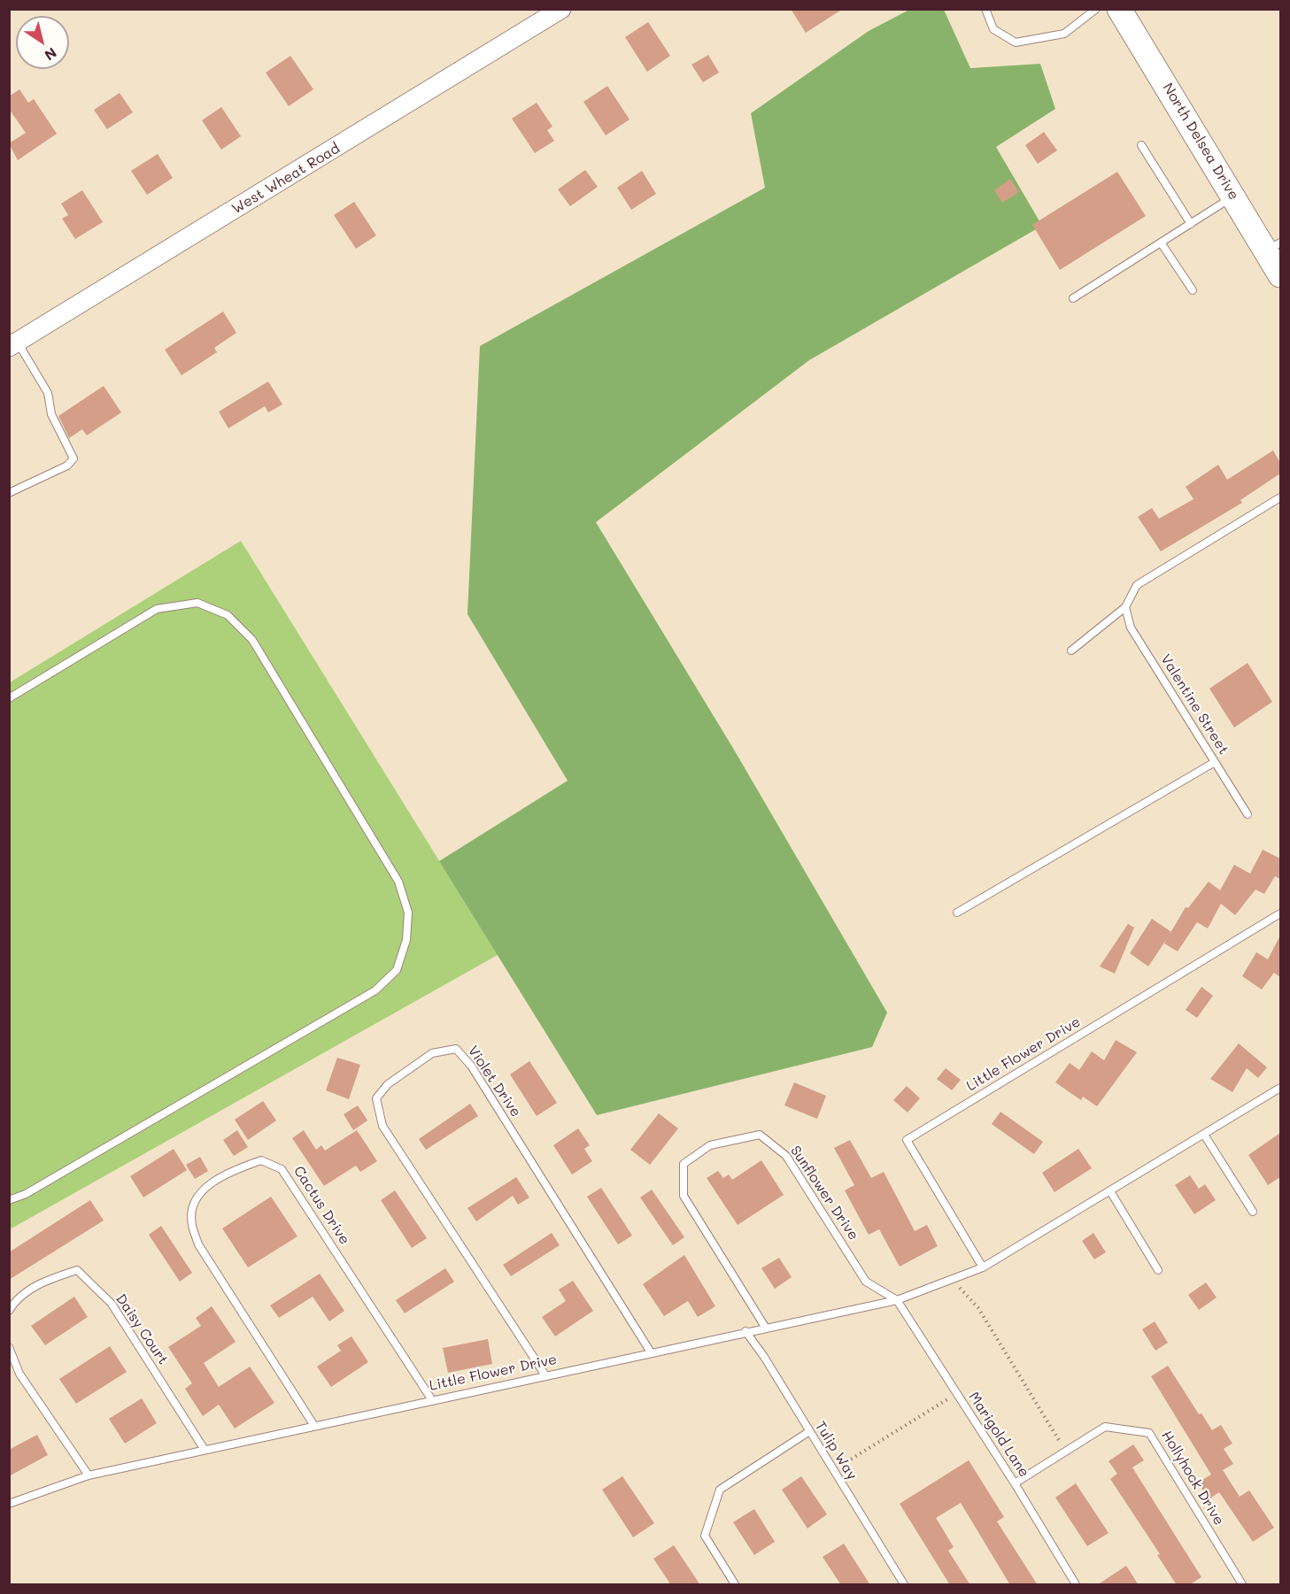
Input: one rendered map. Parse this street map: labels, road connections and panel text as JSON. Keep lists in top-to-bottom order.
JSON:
{
  "streets": {
    "main road": ["North Delsea Drive"],
    "street": ["West Wheat Road"],
    "lane": [
      "Valentine Street",
      "Little Flower Drive",
      "Violet Drive",
      "Sunflower Drive",
      "Cactus Drive",
      "Daisy Court",
      "Marigold Lane",
      "Tulip Way",
      "Hollyhock Drive"
    ]
  },
  "crossings": [
    ["Little Flower Drive", "Violet Drive"],
    ["Little Flower Drive", "Sunflower Drive"],
    ["Little Flower Drive", "Cactus Drive"],
    ["Little Flower Drive", "Daisy Court"],
    ["Little Flower Drive", "Marigold Lane"],
    ["Little Flower Drive", "Tulip Way"],
    ["Sunflower Drive", "Marigold Lane"],
    ["Marigold Lane", "Hollyhock Drive"]
  ],
  "north": "bottom right"
}
